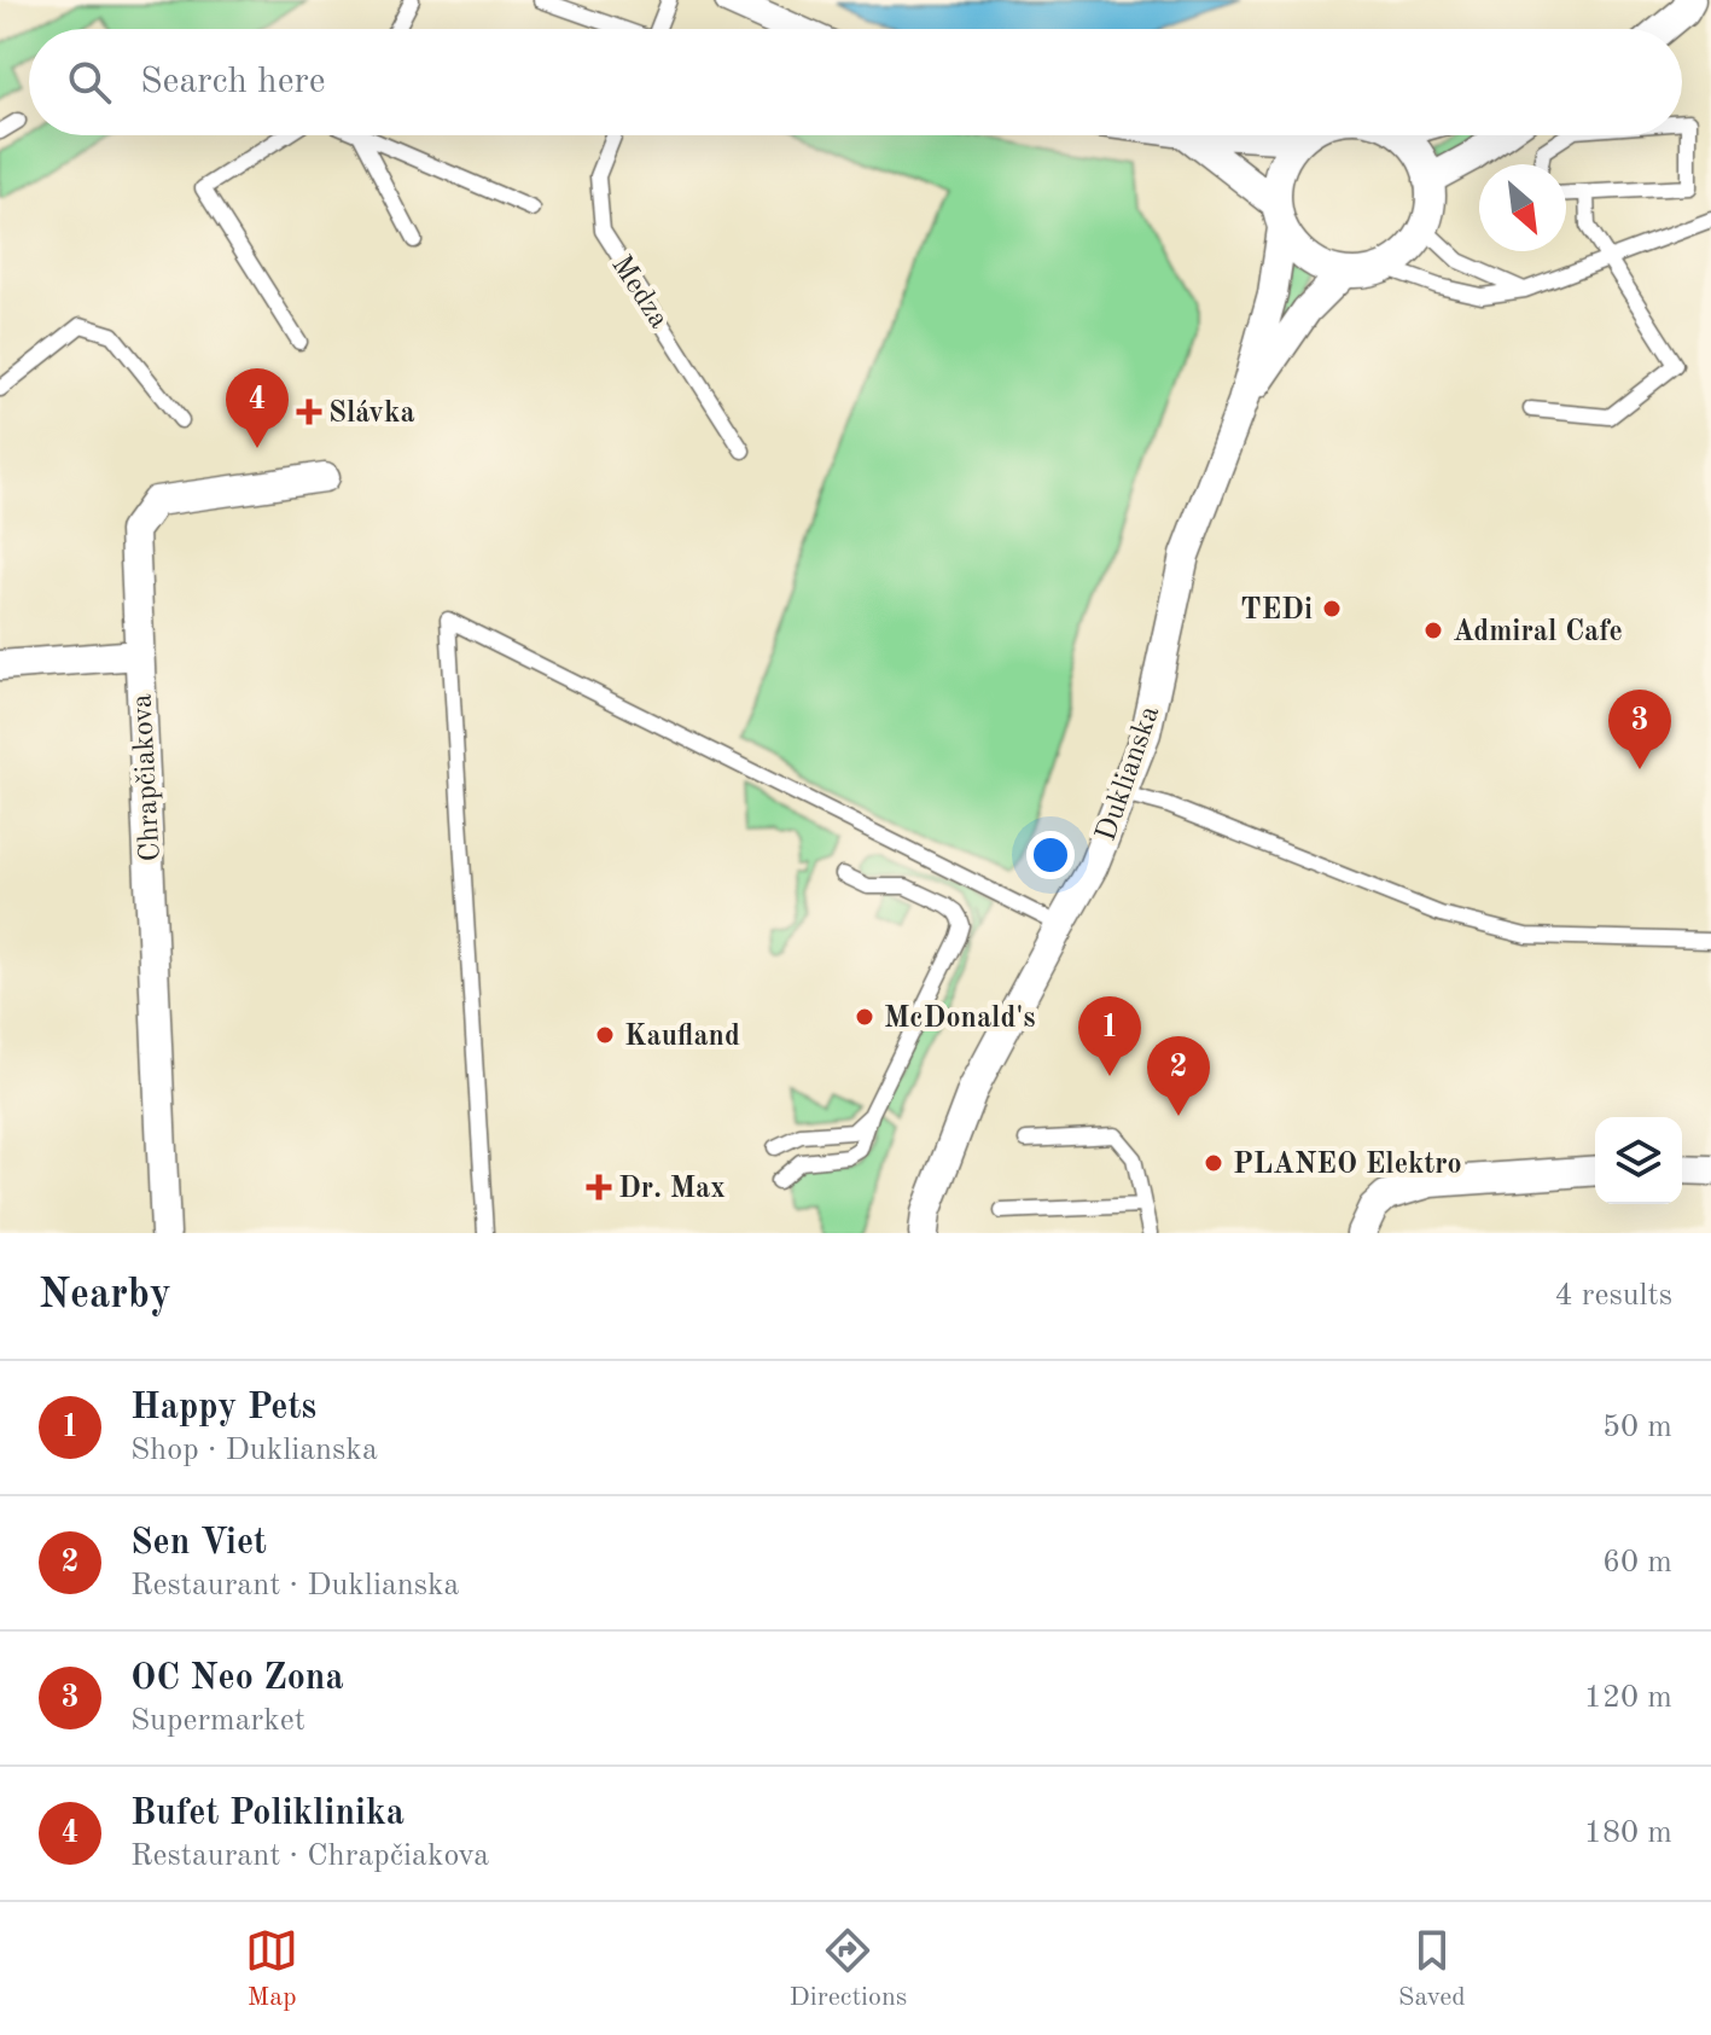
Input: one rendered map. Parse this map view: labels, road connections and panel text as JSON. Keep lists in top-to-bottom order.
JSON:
{
  "streets": {
    "street": ["Duklianska", "Chrapčiakova"],
    "lane": ["Medza"]
  },
  "places": {
    "health": ["Slávka", "Dr. Max"],
    "other": [
      "TEDi",
      "Admiral Cafe",
      "McDonald's",
      "Kaufland",
      "PLANEO Elektro"
    ]
  },
  "north": "bottom right",
  "page": {
    "search": "Search here",
    "pins": [
      "4",
      "3",
      "1",
      "2"
    ],
    "heading": ["Nearby", "4 results"],
    "list": [
      {
        "mark": "1",
        "name": "Happy Pets",
        "note": "Shop · Duklianska",
        "value": "50 m"
      },
      {
        "mark": "2",
        "name": "Sen Viet",
        "note": "Restaurant · Duklianska",
        "value": "60 m"
      },
      {
        "mark": "3",
        "name": "OC Neo Zona",
        "note": "Supermarket",
        "value": "120 m"
      },
      {
        "mark": "4",
        "name": "Bufet Poliklinika",
        "note": "Restaurant · Chrapčiakova",
        "value": "180 m"
      }
    ],
    "nav": ["Map", "Directions", "Saved"]
  }
}
